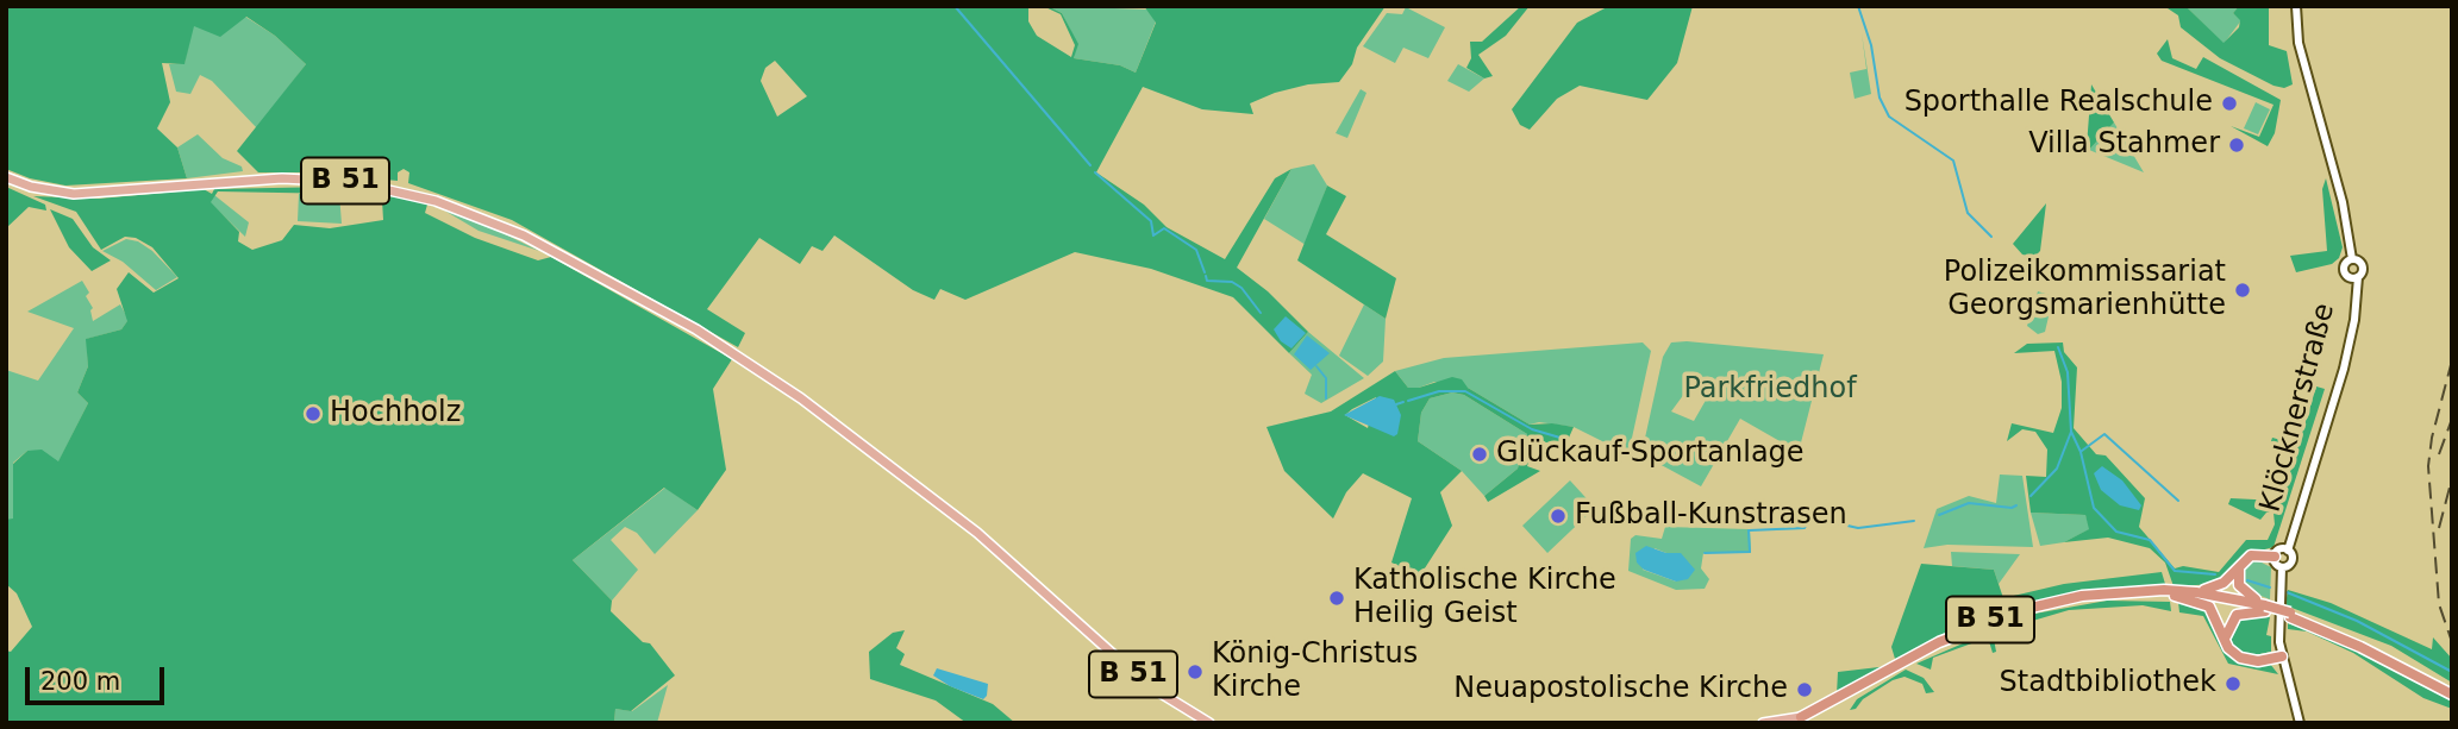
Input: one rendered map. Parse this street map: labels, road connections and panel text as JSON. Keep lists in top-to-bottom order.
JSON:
{
  "streets": {
    "highway": ["B 51"],
    "main road": ["Klöcknerstraße"]
  },
  "parks": ["Parkfriedhof"],
  "places": [
    "Sporthalle Realschule",
    "Villa Stahmer",
    "Polizeikommissariat Georgsmarienhütte",
    "Hochholz",
    "Glückauf-Sportanlage",
    "Fußball-Kunstrasen",
    "Katholische Kirche Heilig Geist",
    "König-Christus Kirche",
    "Stadtbibliothek",
    "Neuapostolische Kirche"
  ],
  "scale_bar": "200 m"
}
